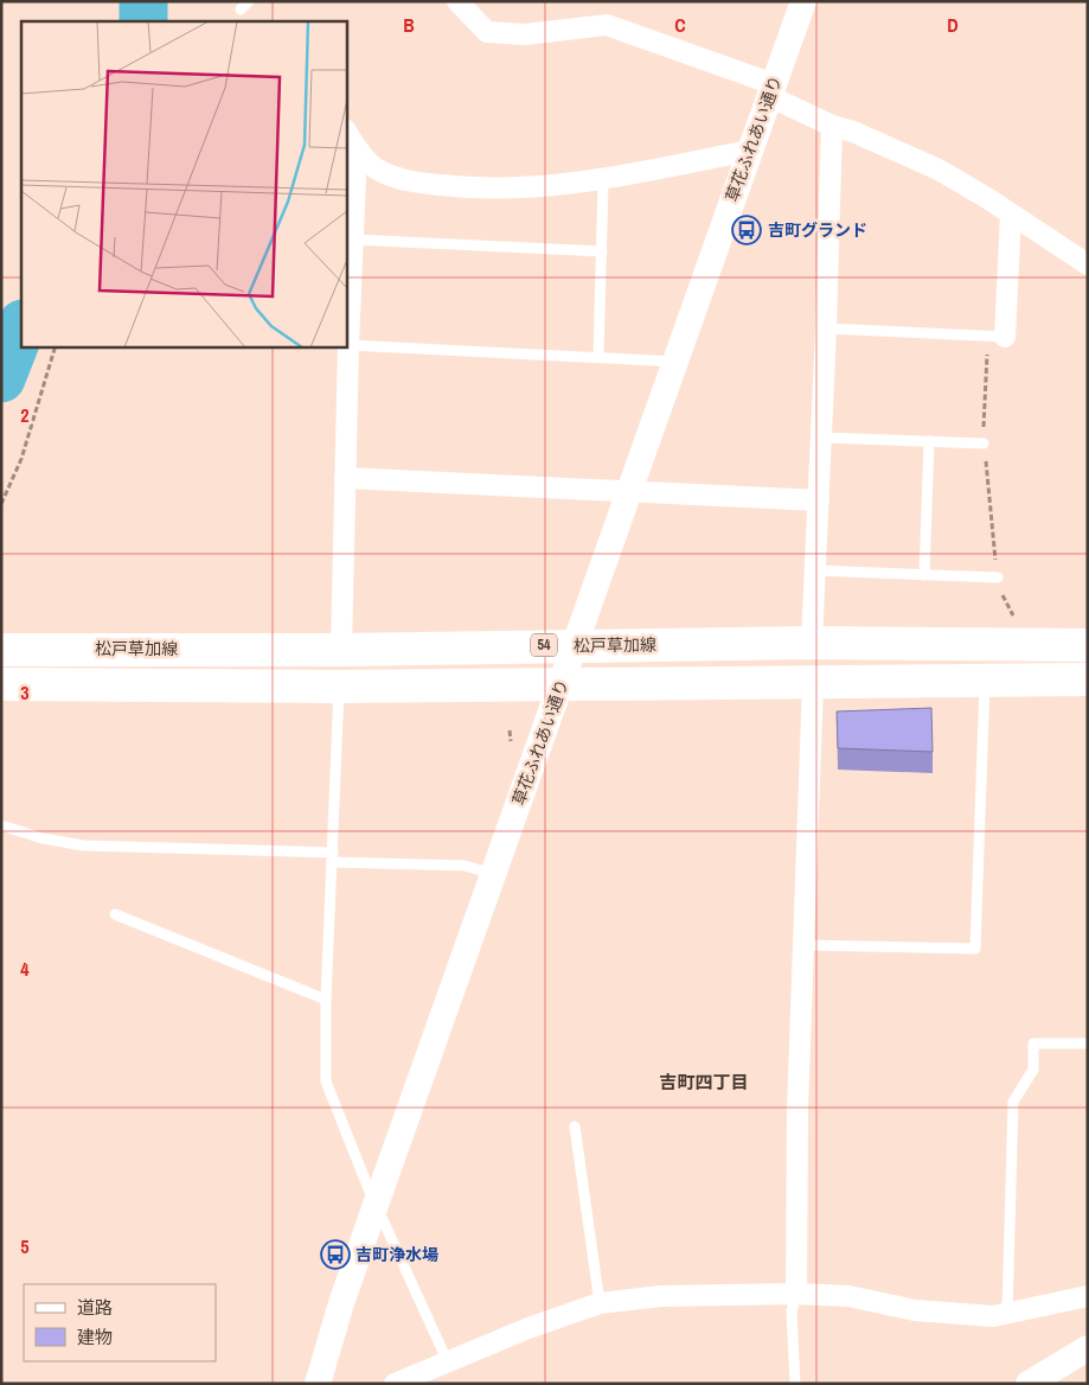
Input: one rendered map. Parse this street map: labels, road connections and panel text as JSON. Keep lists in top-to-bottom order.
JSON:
{
  "streets": {
    "main road": ["54", "松戸草加線"],
    "street": ["草花ふれあい通り"]
  },
  "crossings": [
    ["草花ふれあい通り", "松戸草加線"]
  ],
  "districts": ["吉町四丁目"],
  "places": {
    "bus stop": ["吉町グランド", "吉町浄水場"]
  },
  "legend": ["道路", "建物"],
  "grid": {
    "columns": ["B", "C", "D"],
    "rows": [
      "2",
      "3",
      "4",
      "5"
    ]
  }
}
